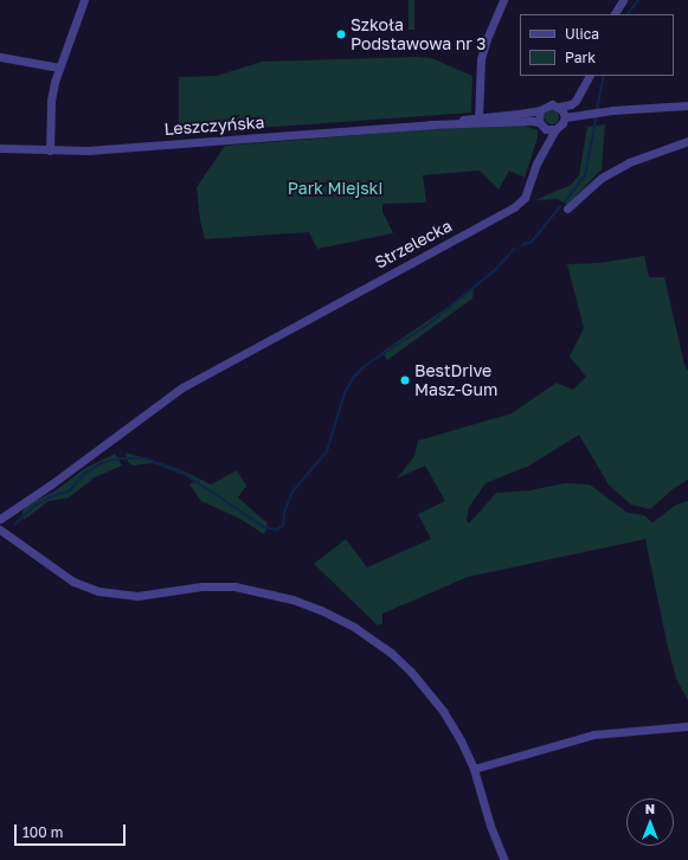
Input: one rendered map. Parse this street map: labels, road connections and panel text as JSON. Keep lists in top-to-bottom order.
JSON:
{
  "streets": {
    "street": ["Leszczyńska", "Strzelecka"]
  },
  "crossings": [
    ["Leszczyńska", "Strzelecka"]
  ],
  "parks": ["Park Miejski"],
  "places": ["Szkoła Podstawowa nr 3", "BestDrive Masz-Gum"],
  "legend": ["Ulica", "Park"],
  "scale_bar": "100 m",
  "north": "top"
}
